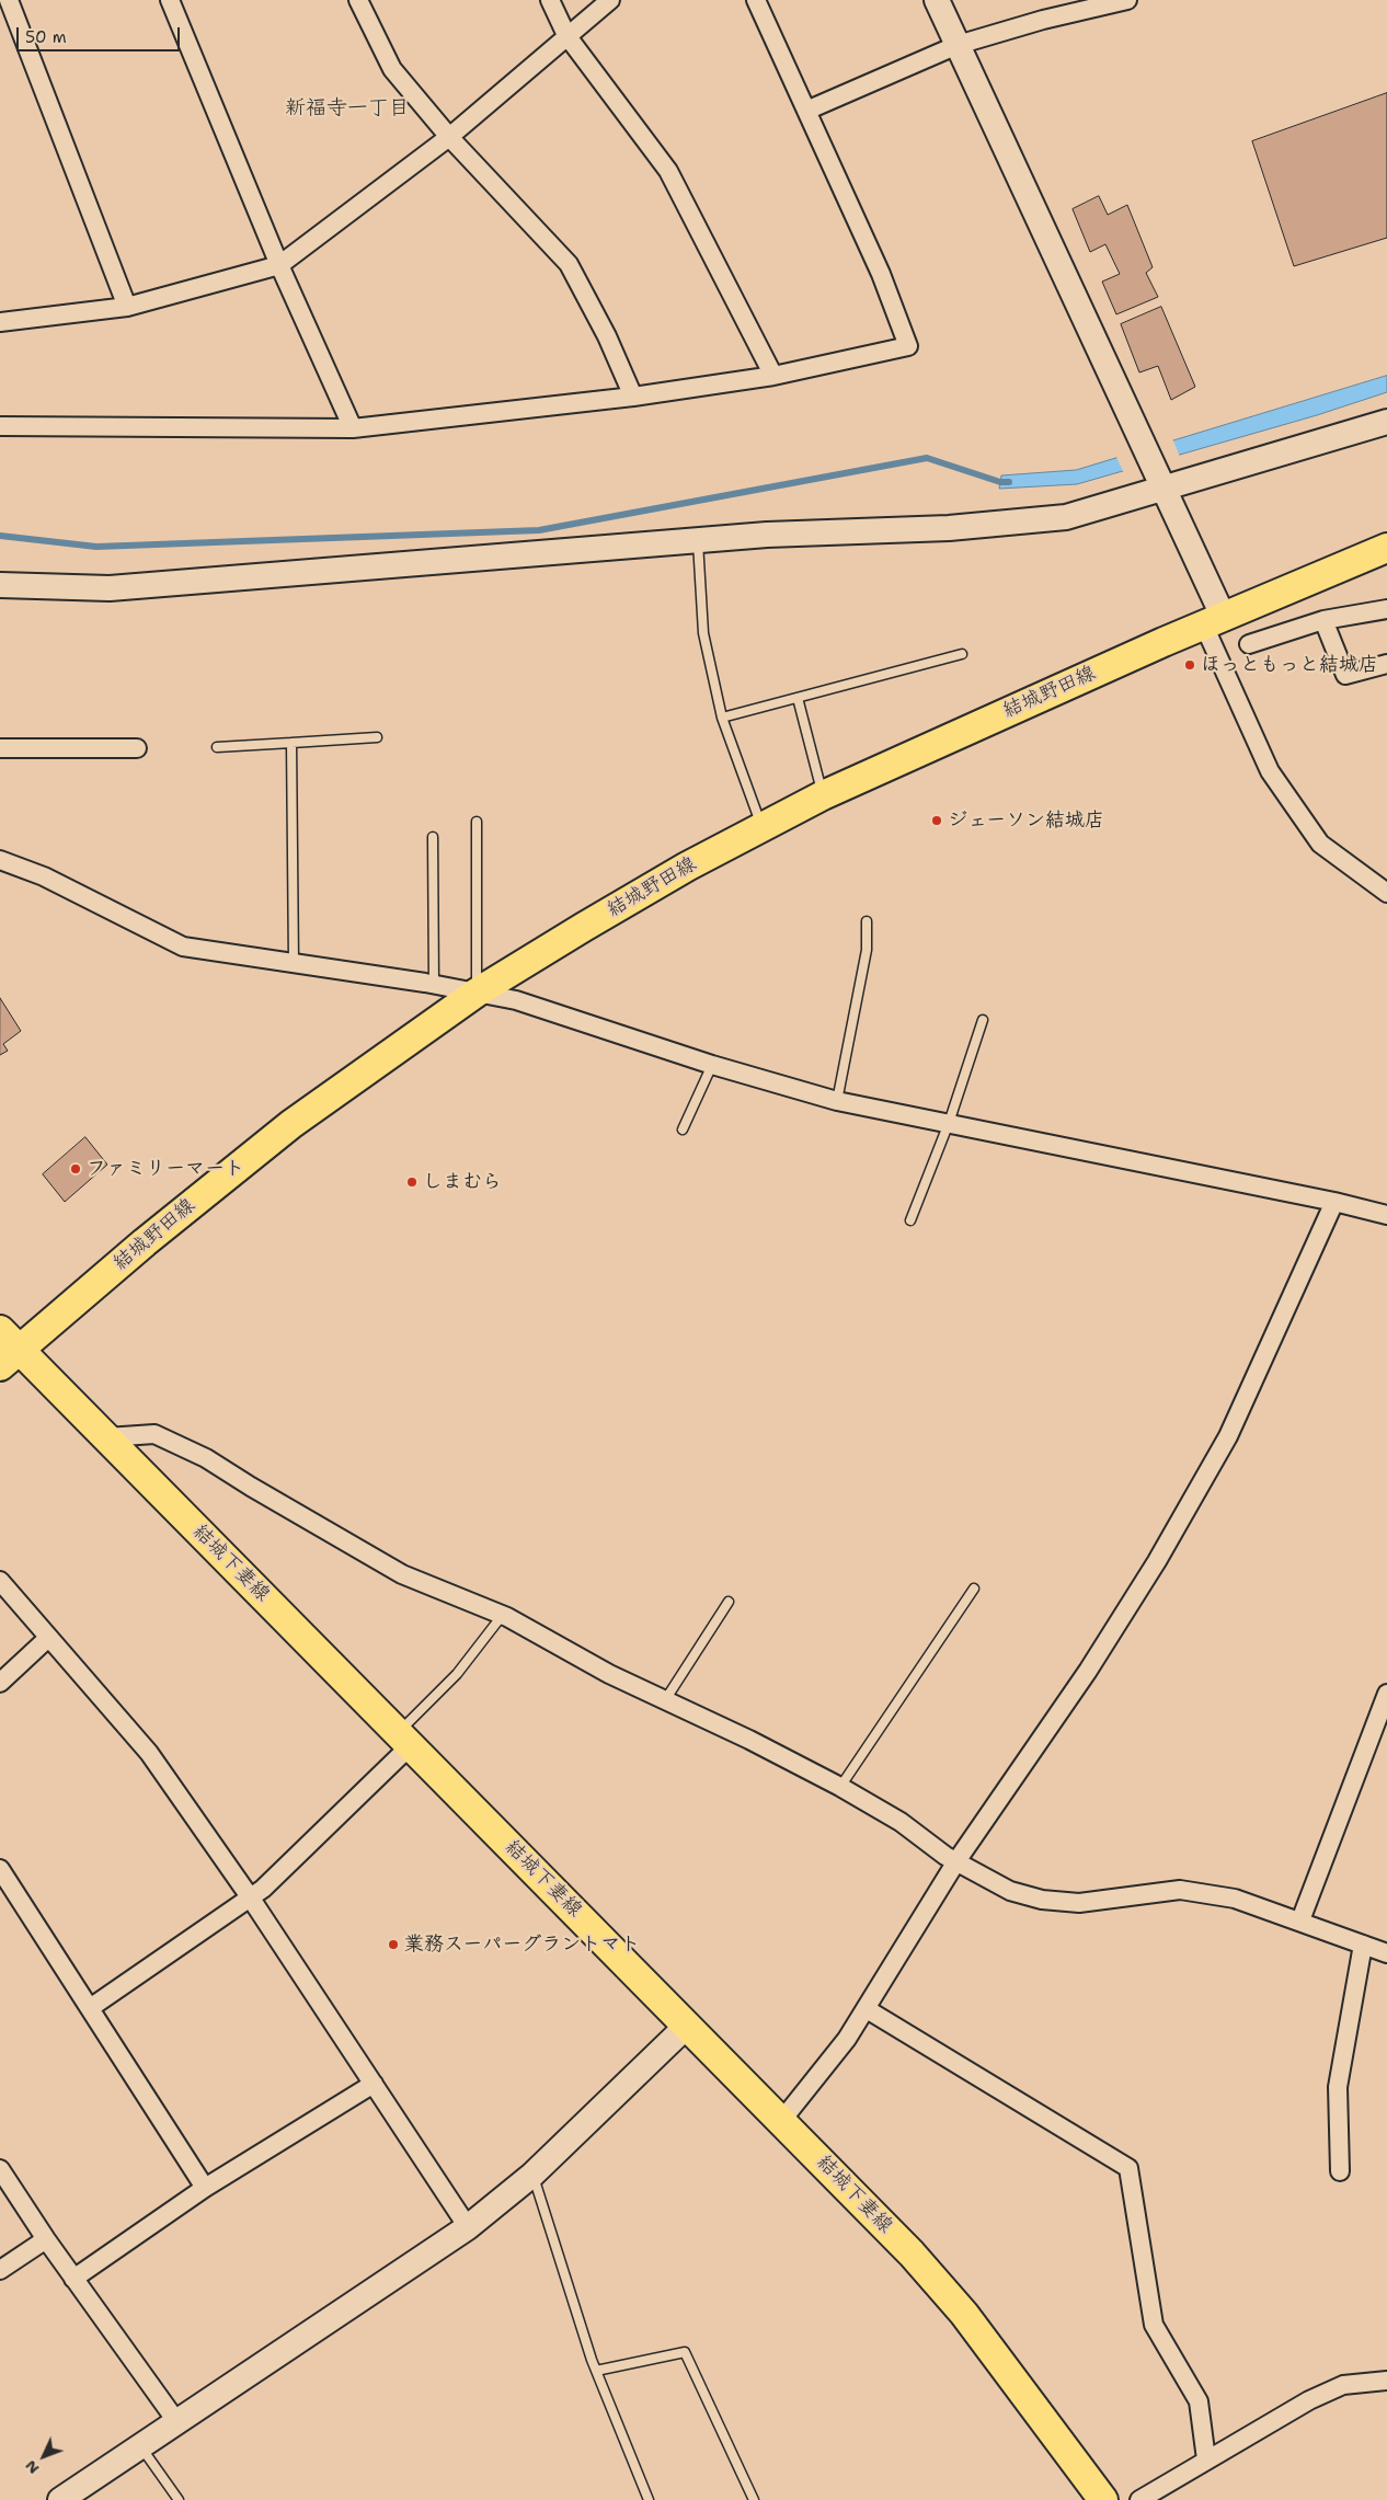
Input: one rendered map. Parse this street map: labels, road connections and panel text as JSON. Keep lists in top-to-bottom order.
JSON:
{
  "streets": {
    "main road": ["結城野田線", "結城下妻線"]
  },
  "crossings": [
    ["結城野田線", "結城下妻線"]
  ],
  "districts": ["新福寺一丁目"],
  "places": [
    "ほっともっと結城店",
    "ジェーソン結城店",
    "ファミリーマート",
    "しまむら",
    "業務スーパーグラントマト"
  ],
  "scale_bar": "50 m",
  "north": "bottom left"
}
